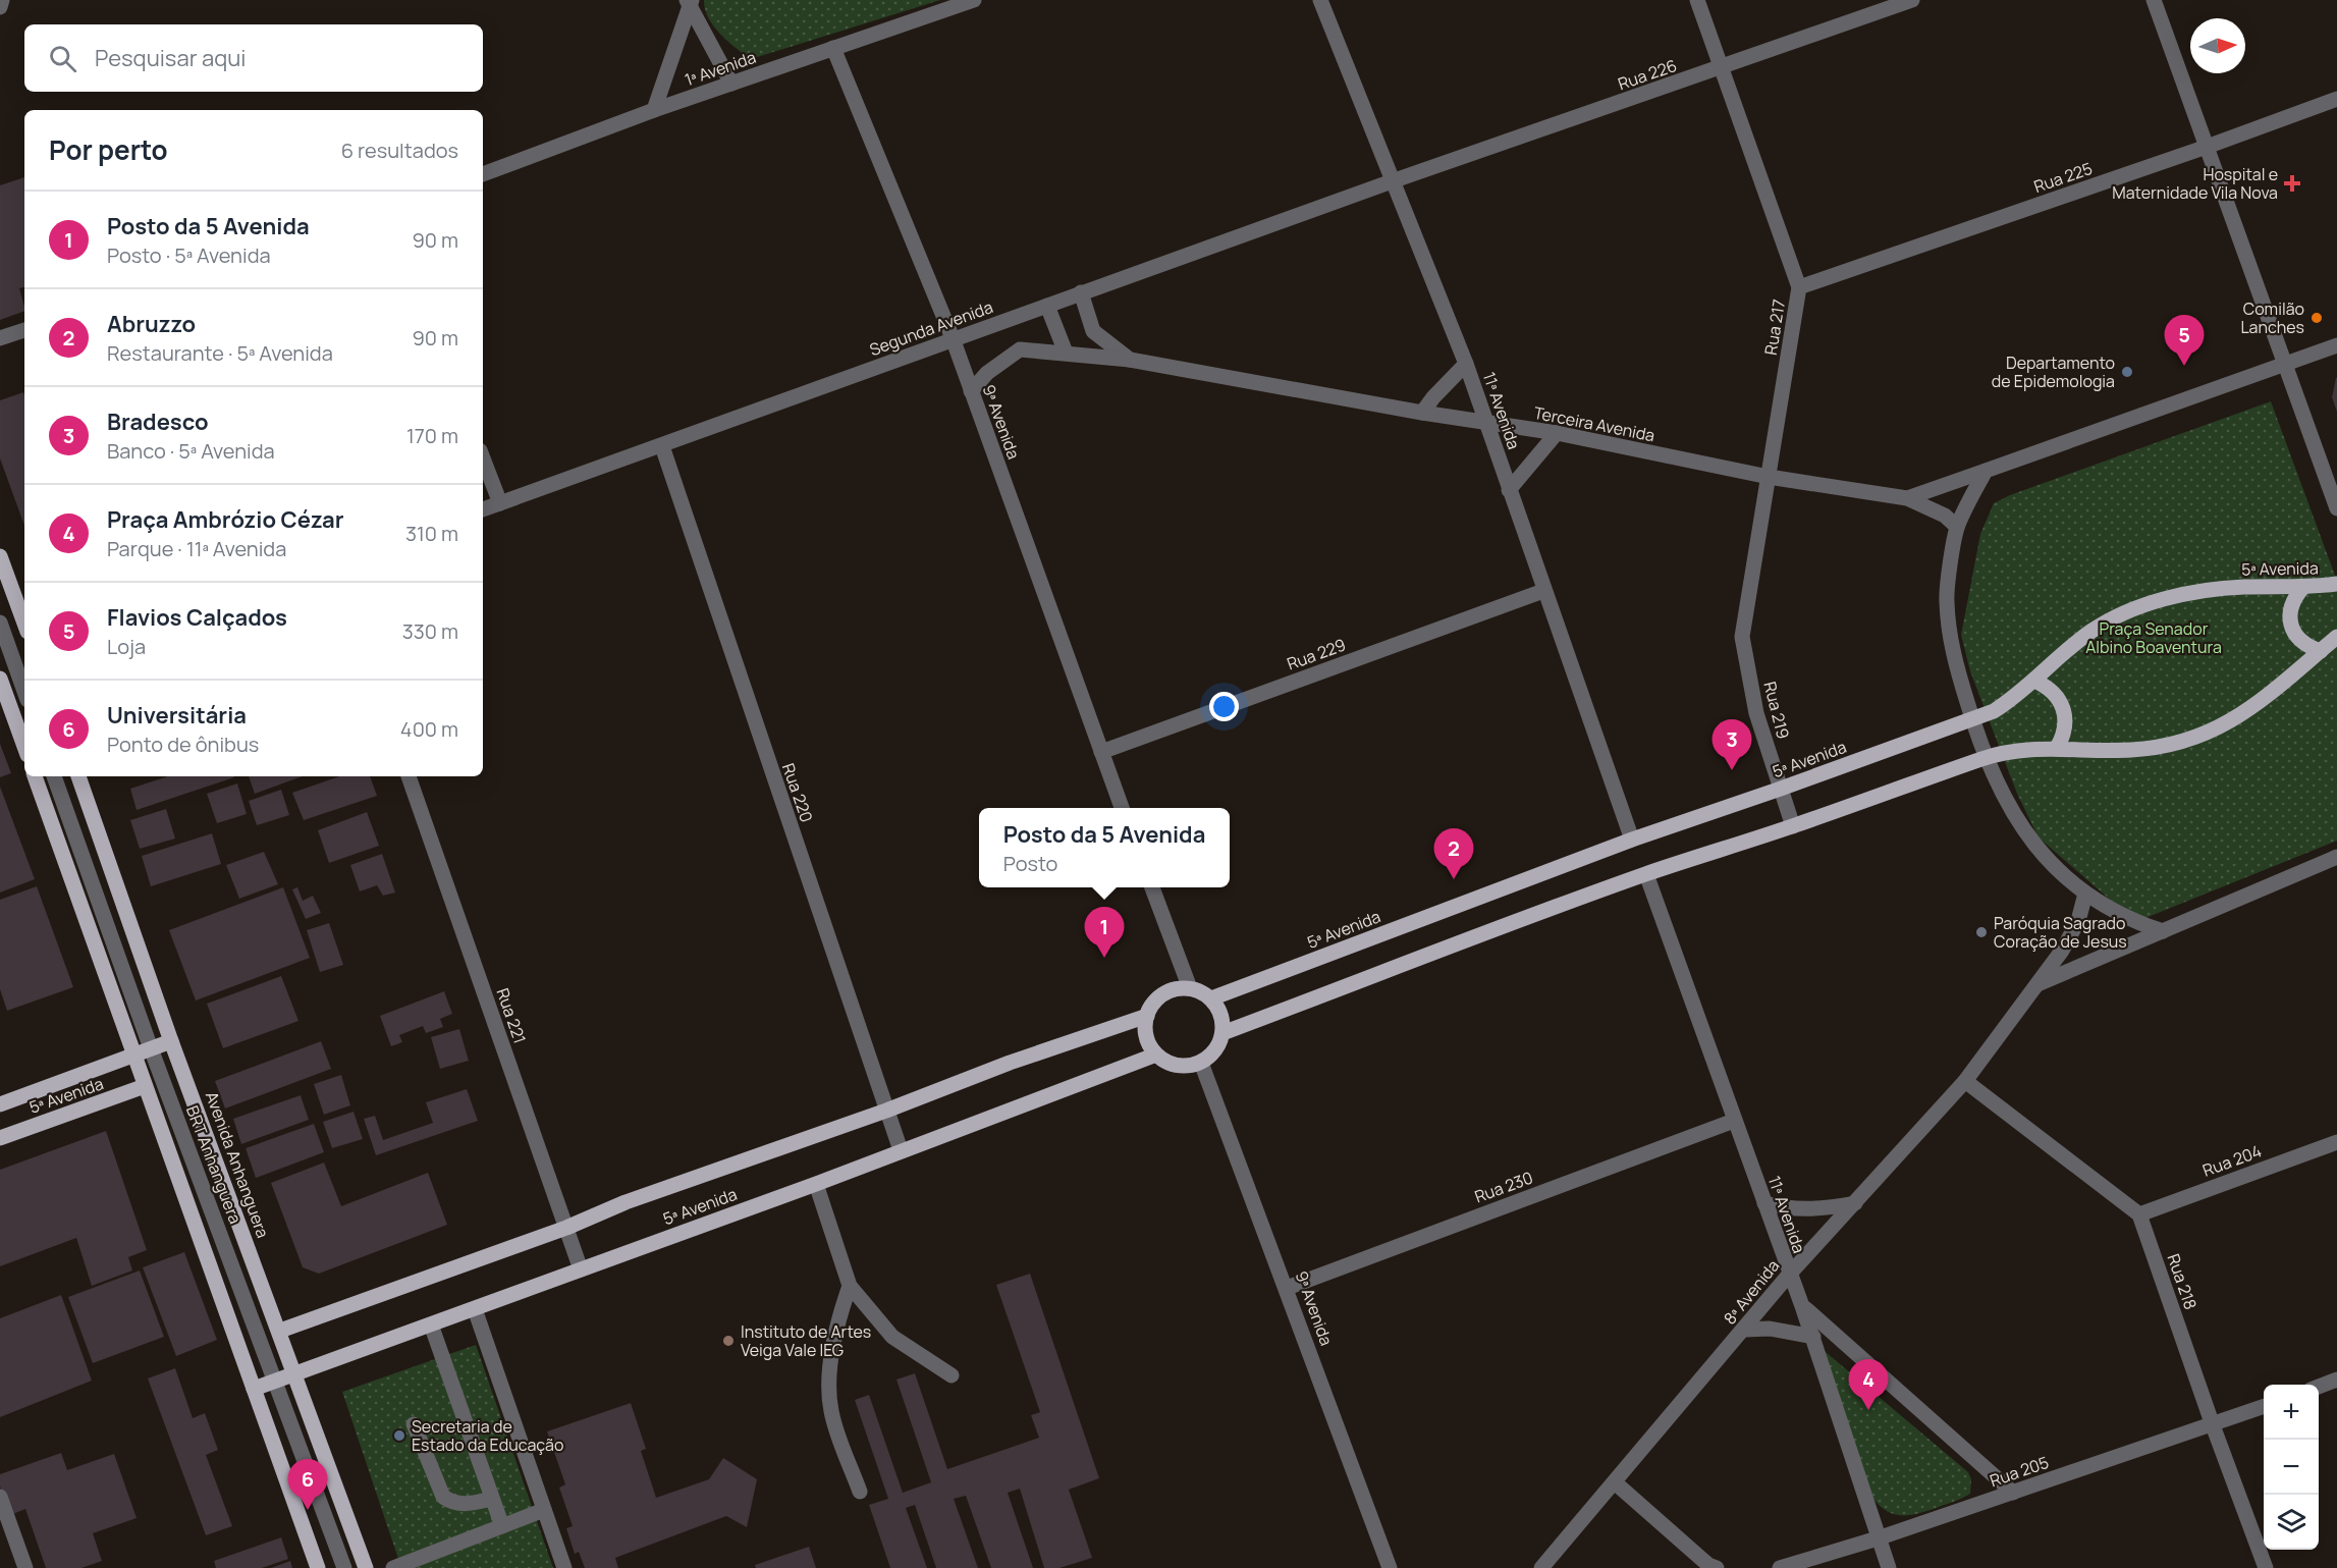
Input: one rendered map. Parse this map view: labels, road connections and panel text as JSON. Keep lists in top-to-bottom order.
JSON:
{
  "streets": {
    "main road": ["5ª Avenida", "Avenida Anhanguera"],
    "street": [
      "1ª Avenida",
      "Rua 226",
      "Rua 225",
      "Rua 217",
      "Segunda Avenida",
      "11ª Avenida",
      "9ª Avenida",
      "Terceira Avenida",
      "Rua 229",
      "Rua 219",
      "Rua 220",
      "Rua 221",
      "Rua 204",
      "BRT Anhanguera",
      "Rua 230",
      "Rua 218",
      "8ª Avenida",
      "Rua 205"
    ]
  },
  "crossings": [
    ["1ª Avenida", "9ª Avenida"],
    ["Rua 226", "Rua 217"],
    ["Rua 226", "Segunda Avenida"],
    ["Rua 226", "11ª Avenida"],
    ["Rua 225", "Rua 217"],
    ["Rua 217", "Terceira Avenida"],
    ["Rua 217", "Rua 219"],
    ["Segunda Avenida", "11ª Avenida"],
    ["Segunda Avenida", "9ª Avenida"],
    ["Segunda Avenida", "Terceira Avenida"],
    ["Segunda Avenida", "Rua 220"],
    ["11ª Avenida", "Terceira Avenida"],
    ["11ª Avenida", "5ª Avenida"],
    ["11ª Avenida", "Rua 229"],
    ["11ª Avenida", "Rua 230"],
    ["11ª Avenida", "8ª Avenida"],
    ["11ª Avenida", "Rua 205"],
    ["9ª Avenida", "Terceira Avenida"],
    ["9ª Avenida", "5ª Avenida"],
    ["9ª Avenida", "Rua 229"],
    ["9ª Avenida", "Rua 230"],
    ["5ª Avenida", "Rua 219"],
    ["5ª Avenida", "Rua 220"],
    ["5ª Avenida", "Rua 221"],
    ["5ª Avenida", "BRT Anhanguera"],
    ["5ª Avenida", "Avenida Anhanguera"],
    ["Rua 204", "Rua 218"],
    ["Rua 218", "Rua 205"]
  ],
  "parks": ["Praça Senador Albino Boaventura"],
  "places": {
    "health": ["Hospital e Maternidade Vila Nova"],
    "other": [
      "Comilão Lanches",
      "Departamento de Epidemologia",
      "Paróquia Sagrado Coração de Jesus",
      "Instituto de Artes Veiga Vale IEG",
      "Secretaria de Estado da Educação"
    ]
  },
  "north": "right",
  "page": {
    "search": "Pesquisar aqui",
    "heading": ["Por perto", "6 resultados"],
    "list": [
      {
        "mark": "1",
        "name": "Posto da 5 Avenida",
        "note": "Posto · 5ª Avenida",
        "value": "90 m"
      },
      {
        "mark": "2",
        "name": "Abruzzo",
        "note": "Restaurante · 5ª Avenida",
        "value": "90 m"
      },
      {
        "mark": "3",
        "name": "Bradesco",
        "note": "Banco · 5ª Avenida",
        "value": "170 m"
      },
      {
        "mark": "4",
        "name": "Praça Ambrózio Cézar",
        "note": "Parque · 11ª Avenida",
        "value": "310 m"
      },
      {
        "mark": "5",
        "name": "Flavios Calçados",
        "note": "Loja",
        "value": "330 m"
      },
      {
        "mark": "6",
        "name": "Universitária",
        "note": "Ponto de ônibus",
        "value": "400 m"
      }
    ],
    "pins": [
      "5",
      "3",
      "2",
      "1",
      "4",
      "6"
    ],
    "popup": ["Posto da 5 Avenida", "Posto"],
    "map_buttons": ["+", "−"]
  }
}
